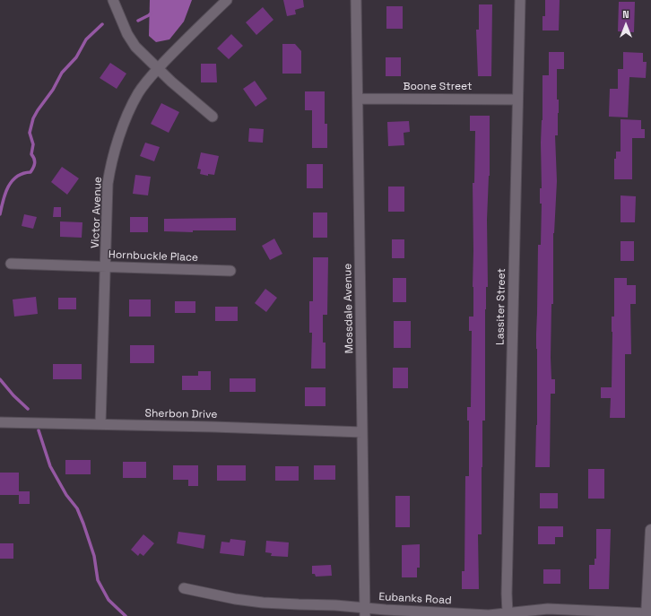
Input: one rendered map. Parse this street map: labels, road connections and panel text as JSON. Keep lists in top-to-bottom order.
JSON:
{
  "streets": {
    "street": [
      "Boone Street",
      "Victor Avenue",
      "Hornbuckle Place",
      "Lassiter Street",
      "Mossdale Avenue",
      "Sherbon Drive",
      "Eubanks Road"
    ]
  },
  "crossings": [
    ["Boone Street", "Lassiter Street"],
    ["Boone Street", "Mossdale Avenue"],
    ["Victor Avenue", "Hornbuckle Place"],
    ["Victor Avenue", "Sherbon Drive"],
    ["Lassiter Street", "Eubanks Road"],
    ["Mossdale Avenue", "Sherbon Drive"],
    ["Mossdale Avenue", "Eubanks Road"]
  ],
  "north": "top"
}
